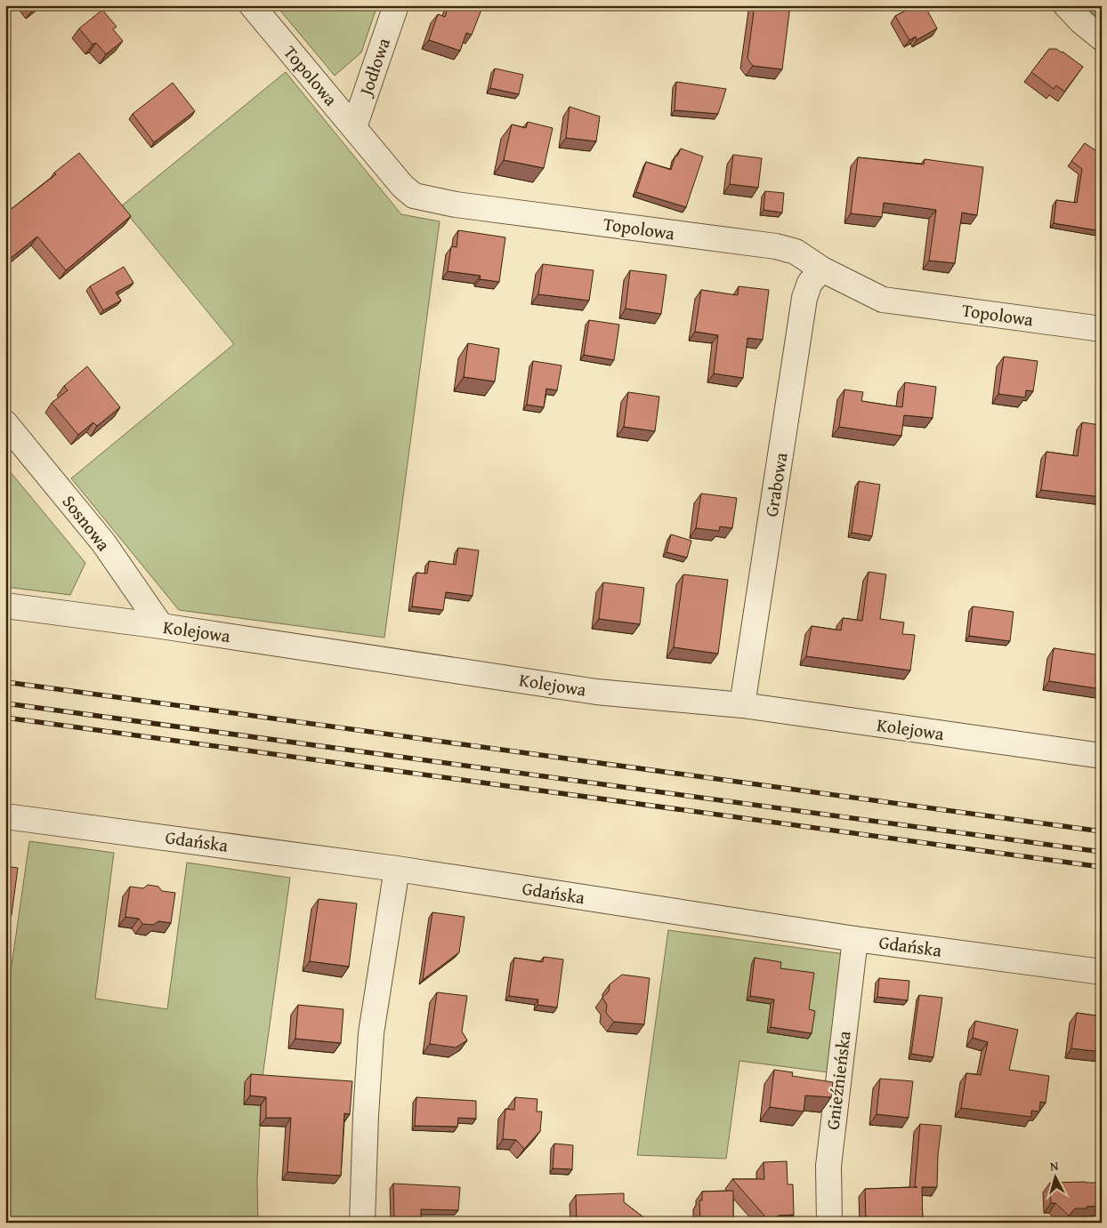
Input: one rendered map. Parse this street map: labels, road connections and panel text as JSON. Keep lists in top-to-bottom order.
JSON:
{
  "streets": {
    "street": [
      "Jodłowa",
      "Topolowa",
      "Grabowa",
      "Sosnowa",
      "Kolejowa",
      "Gdańska",
      "Gnieźnieńska"
    ]
  },
  "crossings": [
    ["Jodłowa", "Topolowa"],
    ["Topolowa", "Grabowa"],
    ["Grabowa", "Kolejowa"],
    ["Sosnowa", "Kolejowa"],
    ["Gdańska", "Gnieźnieńska"]
  ],
  "north": "top"
}
